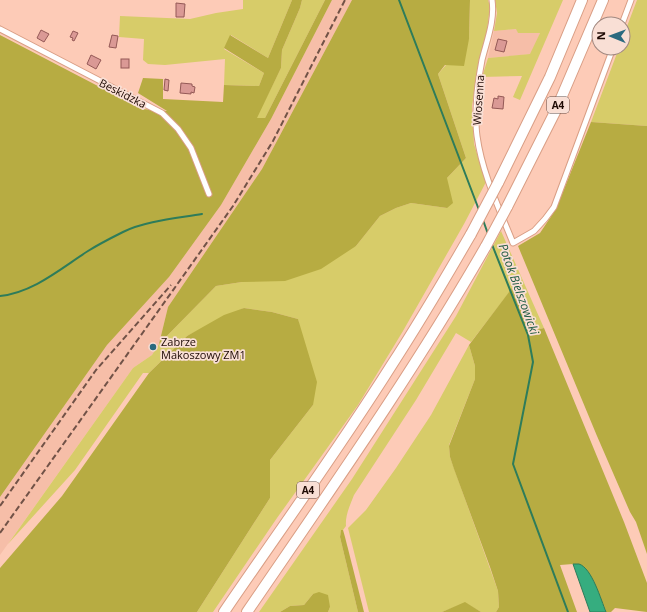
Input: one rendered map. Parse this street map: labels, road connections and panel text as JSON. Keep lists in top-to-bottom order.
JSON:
{
  "streets": {
    "highway": ["A4"],
    "street": ["Beskidzka", "Wiosenna"]
  },
  "water": ["Potok Bielszowicki"],
  "places": ["Zabrze Makoszowy ZM1"],
  "north": "left"
}
